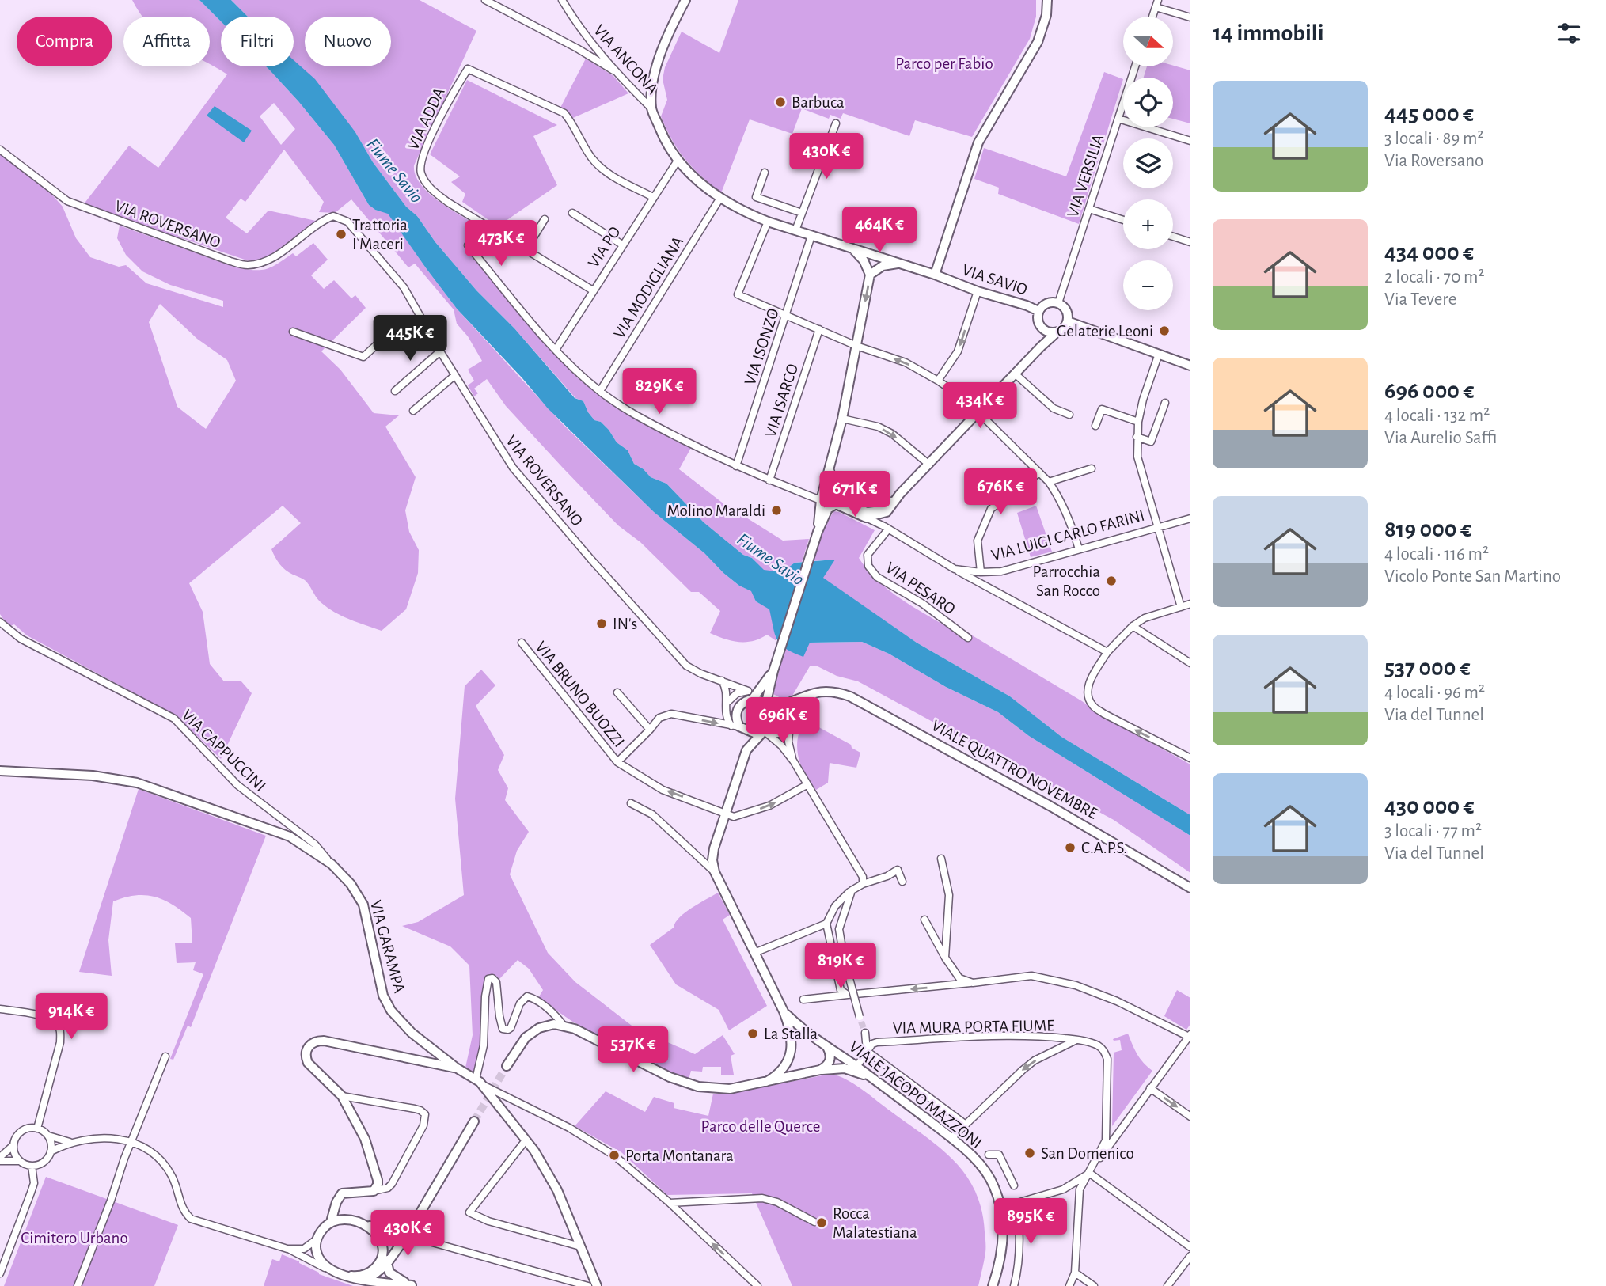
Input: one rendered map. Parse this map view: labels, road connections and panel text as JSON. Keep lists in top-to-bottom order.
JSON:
{
  "streets": {
    "street": [
      "VIA ANCONA",
      "VIA ADDA",
      "VIA VERSILIA",
      "VIA ROVERSANO",
      "VIA PO",
      "VIA SAVIO",
      "VIA MODIGLIANA",
      "VIA ISONZO",
      "VIA ISARCO",
      "VIA LUIGI CARLO FARINI",
      "VIA PESARO",
      "VIA BRUNO BUOZZI",
      "VIA CAPPUCCINI",
      "VIALE QUATTRO NOVEMBRE",
      "VIA GARAMPA",
      "VIA MURA PORTA FIUME",
      "VIALE JACOPO MAZZONI"
    ]
  },
  "crossings": [
    ["VIA ANCONA", "VIA SAVIO"],
    ["VIA ADDA", "VIA PO"],
    ["VIA VERSILIA", "VIA SAVIO"],
    ["VIA PO", "VIA SAVIO"],
    ["VIA SAVIO", "VIA MODIGLIANA"],
    ["VIA SAVIO", "VIA ISONZO"],
    ["VIA LUIGI CARLO FARINI", "VIA PESARO"],
    ["VIA CAPPUCCINI", "VIA GARAMPA"],
    ["VIA MURA PORTA FIUME", "VIALE JACOPO MAZZONI"]
  ],
  "water": ["Fiume Savio"],
  "parks": ["Parco per Fabio", "Parco delle Querce", "Cimitero Urbano"],
  "places": [
    "Barbuca",
    "Trattoria I Maceri",
    "Gelaterie Leoni",
    "Molino Maraldi",
    "Parrocchia San Rocco",
    "IN's",
    "C.A.P.S.",
    "La Stalla",
    "San Domenico",
    "Porta Montanara",
    "Rocca Malatestiana"
  ],
  "north": "right",
  "page": {
    "heading": "14 immobili",
    "map_buttons": ["+", "−"],
    "chip": [
      "Compra",
      "Affitta",
      "Filtri",
      "Nuovo"
    ],
    "list": [
      {
        "name": "445 000 €",
        "note": "3 locali · 89 m² · Via Roversano"
      },
      {
        "name": "434 000 €",
        "note": "2 locali · 70 m² · Via Tevere"
      },
      {
        "name": "696 000 €",
        "note": "4 locali · 132 m² · Via Aurelio Saffi"
      },
      {
        "name": "819 000 €",
        "note": "4 locali · 116 m² · Vicolo Ponte San Martino"
      },
      {
        "name": "537 000 €",
        "note": "4 locali · 96 m² · Via del Tunnel"
      },
      {
        "name": "430 000 €",
        "note": "3 locali · 77 m² · Via del Tunnel"
      }
    ],
    "price": [
      "430K €",
      "464K €",
      "473K €",
      "445K €",
      "829K €",
      "434K €",
      "676K €",
      "671K €",
      "696K €",
      "819K €",
      "914K €",
      "537K €",
      "895K €",
      "430K €"
    ]
  }
}
